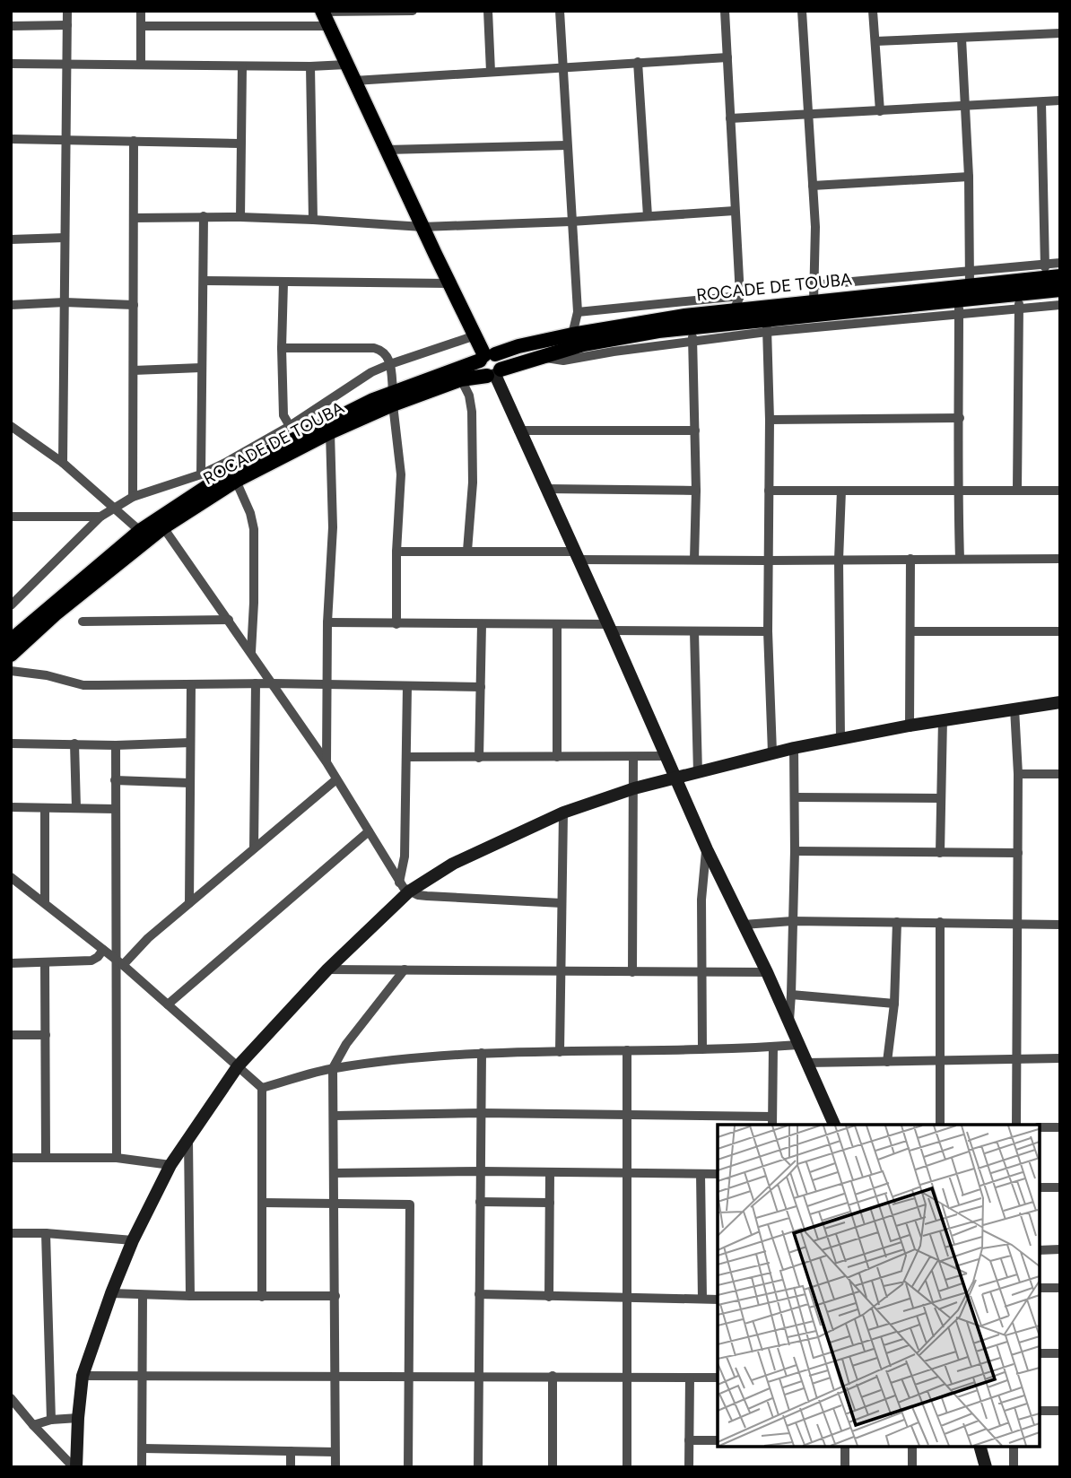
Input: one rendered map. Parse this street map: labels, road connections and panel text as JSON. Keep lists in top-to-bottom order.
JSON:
{
  "streets": {
    "main road": ["ROCADE DE TOUBA"]
  }
}
